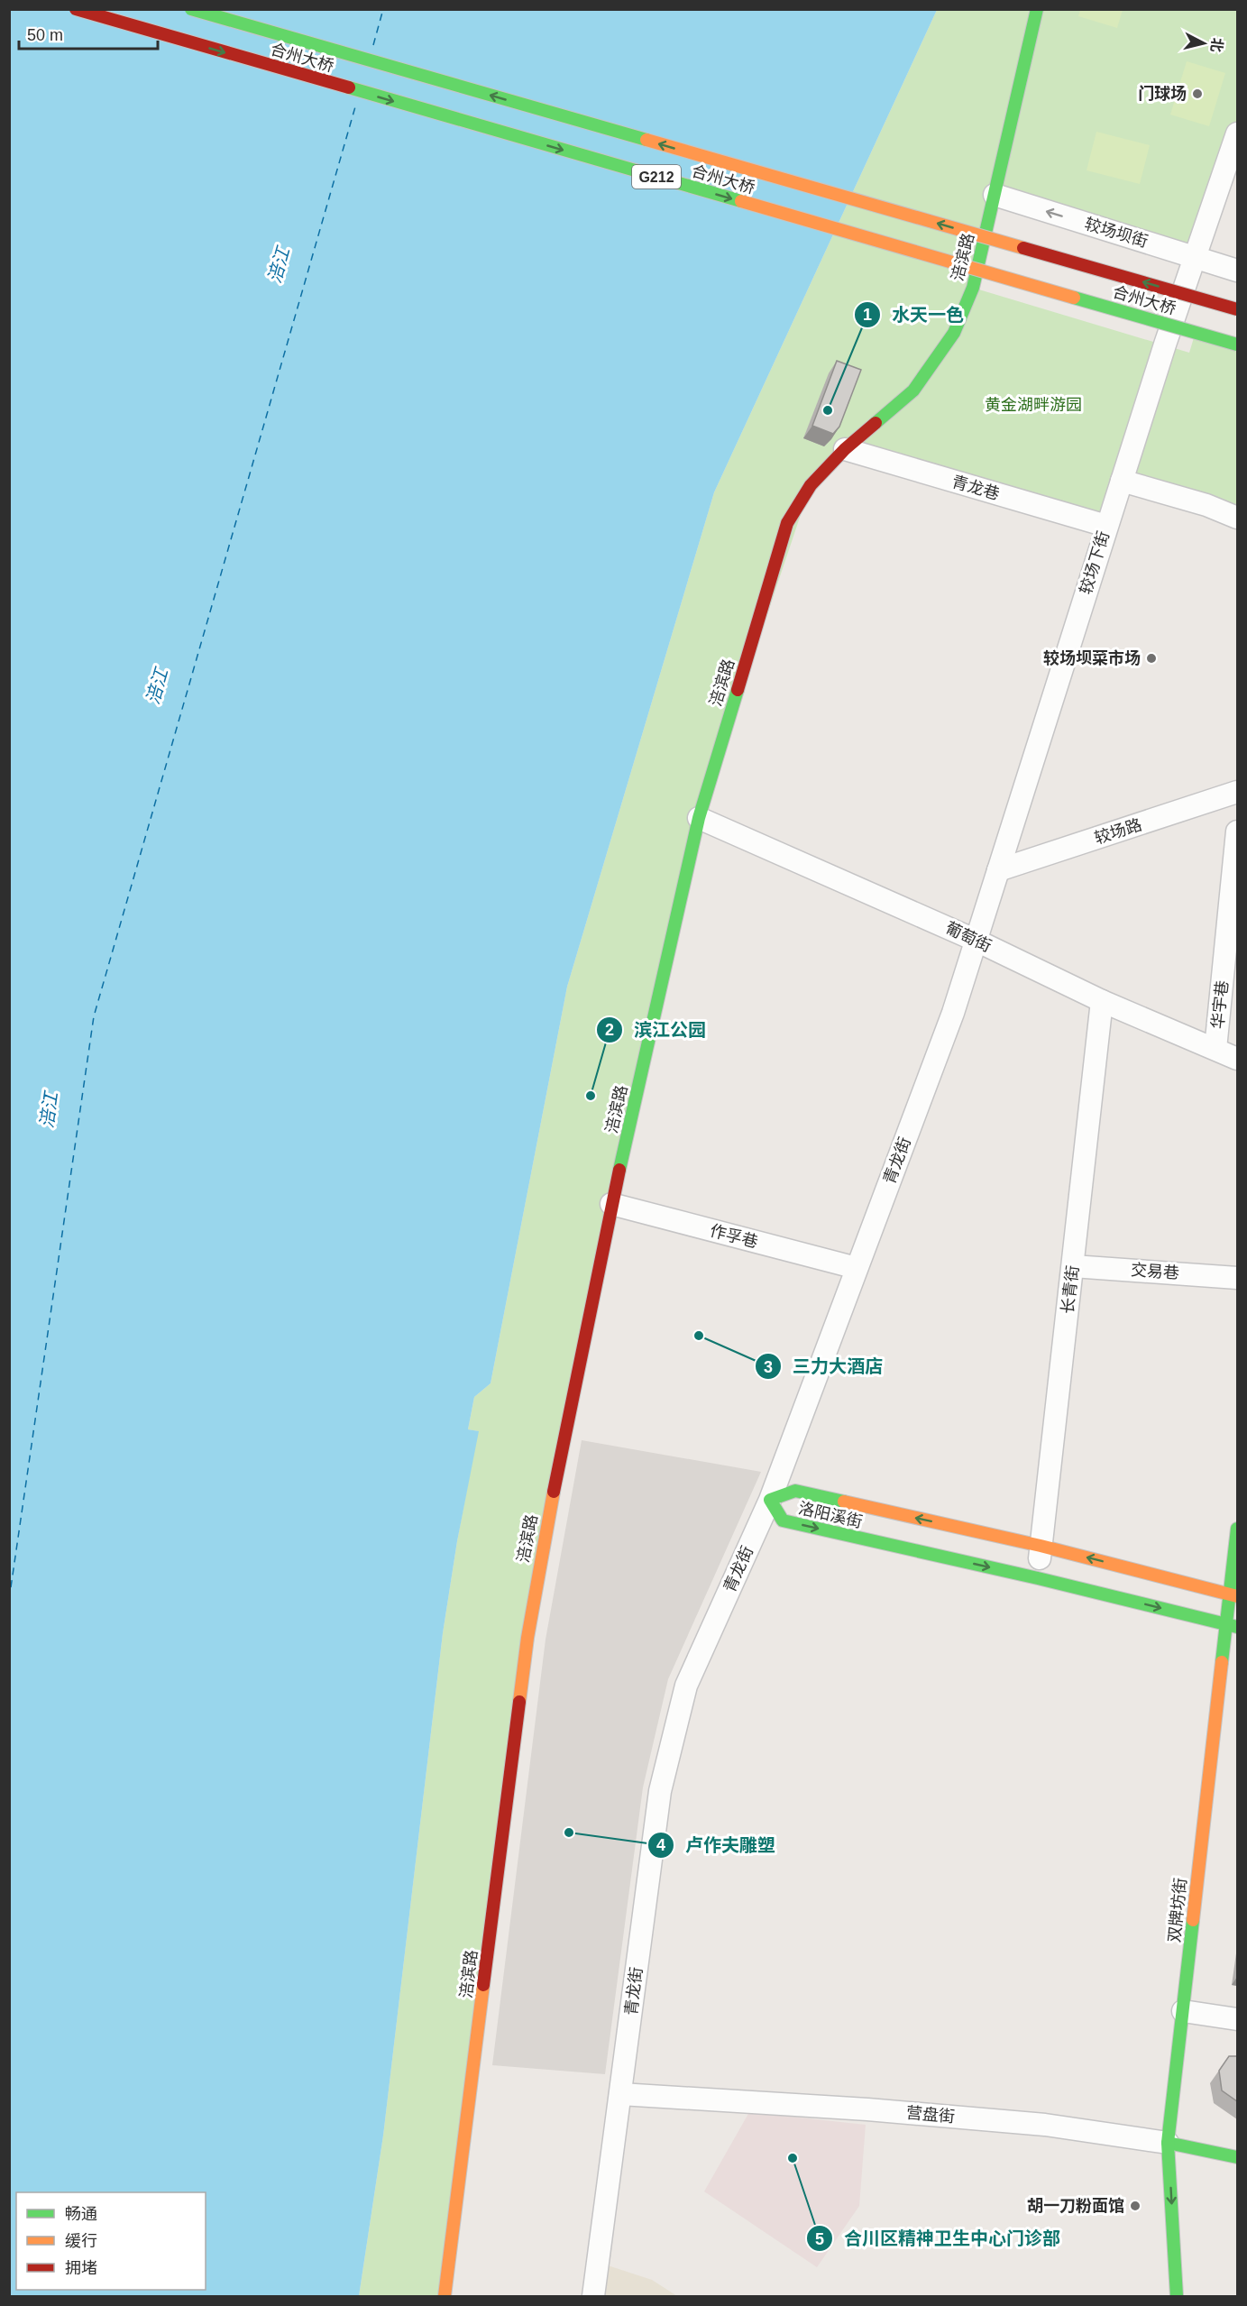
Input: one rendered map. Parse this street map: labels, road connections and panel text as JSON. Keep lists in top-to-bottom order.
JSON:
{
  "streets": {
    "main road": [
      "合州大桥",
      "G212",
      "涪滨路",
      "洛阳溪街",
      "双牌坊街",
      "营盘街"
    ],
    "street": [
      "较场坝街",
      "青龙巷",
      "较场下街",
      "较场路",
      "葡萄街",
      "华宇巷",
      "青龙街",
      "作孚巷",
      "交易巷",
      "长青街"
    ]
  },
  "crossings": [
    ["较场坝街", "涪滨路"],
    ["较场坝街", "较场下街"],
    ["涪滨路", "青龙巷"],
    ["涪滨路", "葡萄街"],
    ["涪滨路", "作孚巷"],
    ["青龙巷", "较场下街"],
    ["较场下街", "较场路"],
    ["较场下街", "青龙街"],
    ["较场路", "青龙街"],
    ["葡萄街", "华宇巷"],
    ["葡萄街", "青龙街"],
    ["葡萄街", "长青街"],
    ["青龙街", "作孚巷"],
    ["青龙街", "洛阳溪街"],
    ["青龙街", "营盘街"],
    ["交易巷", "长青街"],
    ["长青街", "洛阳溪街"],
    ["洛阳溪街", "双牌坊街"],
    ["双牌坊街", "营盘街"]
  ],
  "one_way": ["较场坝街"],
  "water": ["涪江"],
  "parks": ["黄金湖畔游园"],
  "places": [
    "门球场",
    "水天一色",
    "较场坝菜市场",
    "滨江公园",
    "三力大酒店",
    "卢作夫雕塑",
    "合川区精神卫生中心门诊部",
    "胡一刀粉面馆"
  ],
  "legend": ["畅通", "缓行", "拥堵"],
  "scale_bar": "50 m",
  "north": "right"
}
